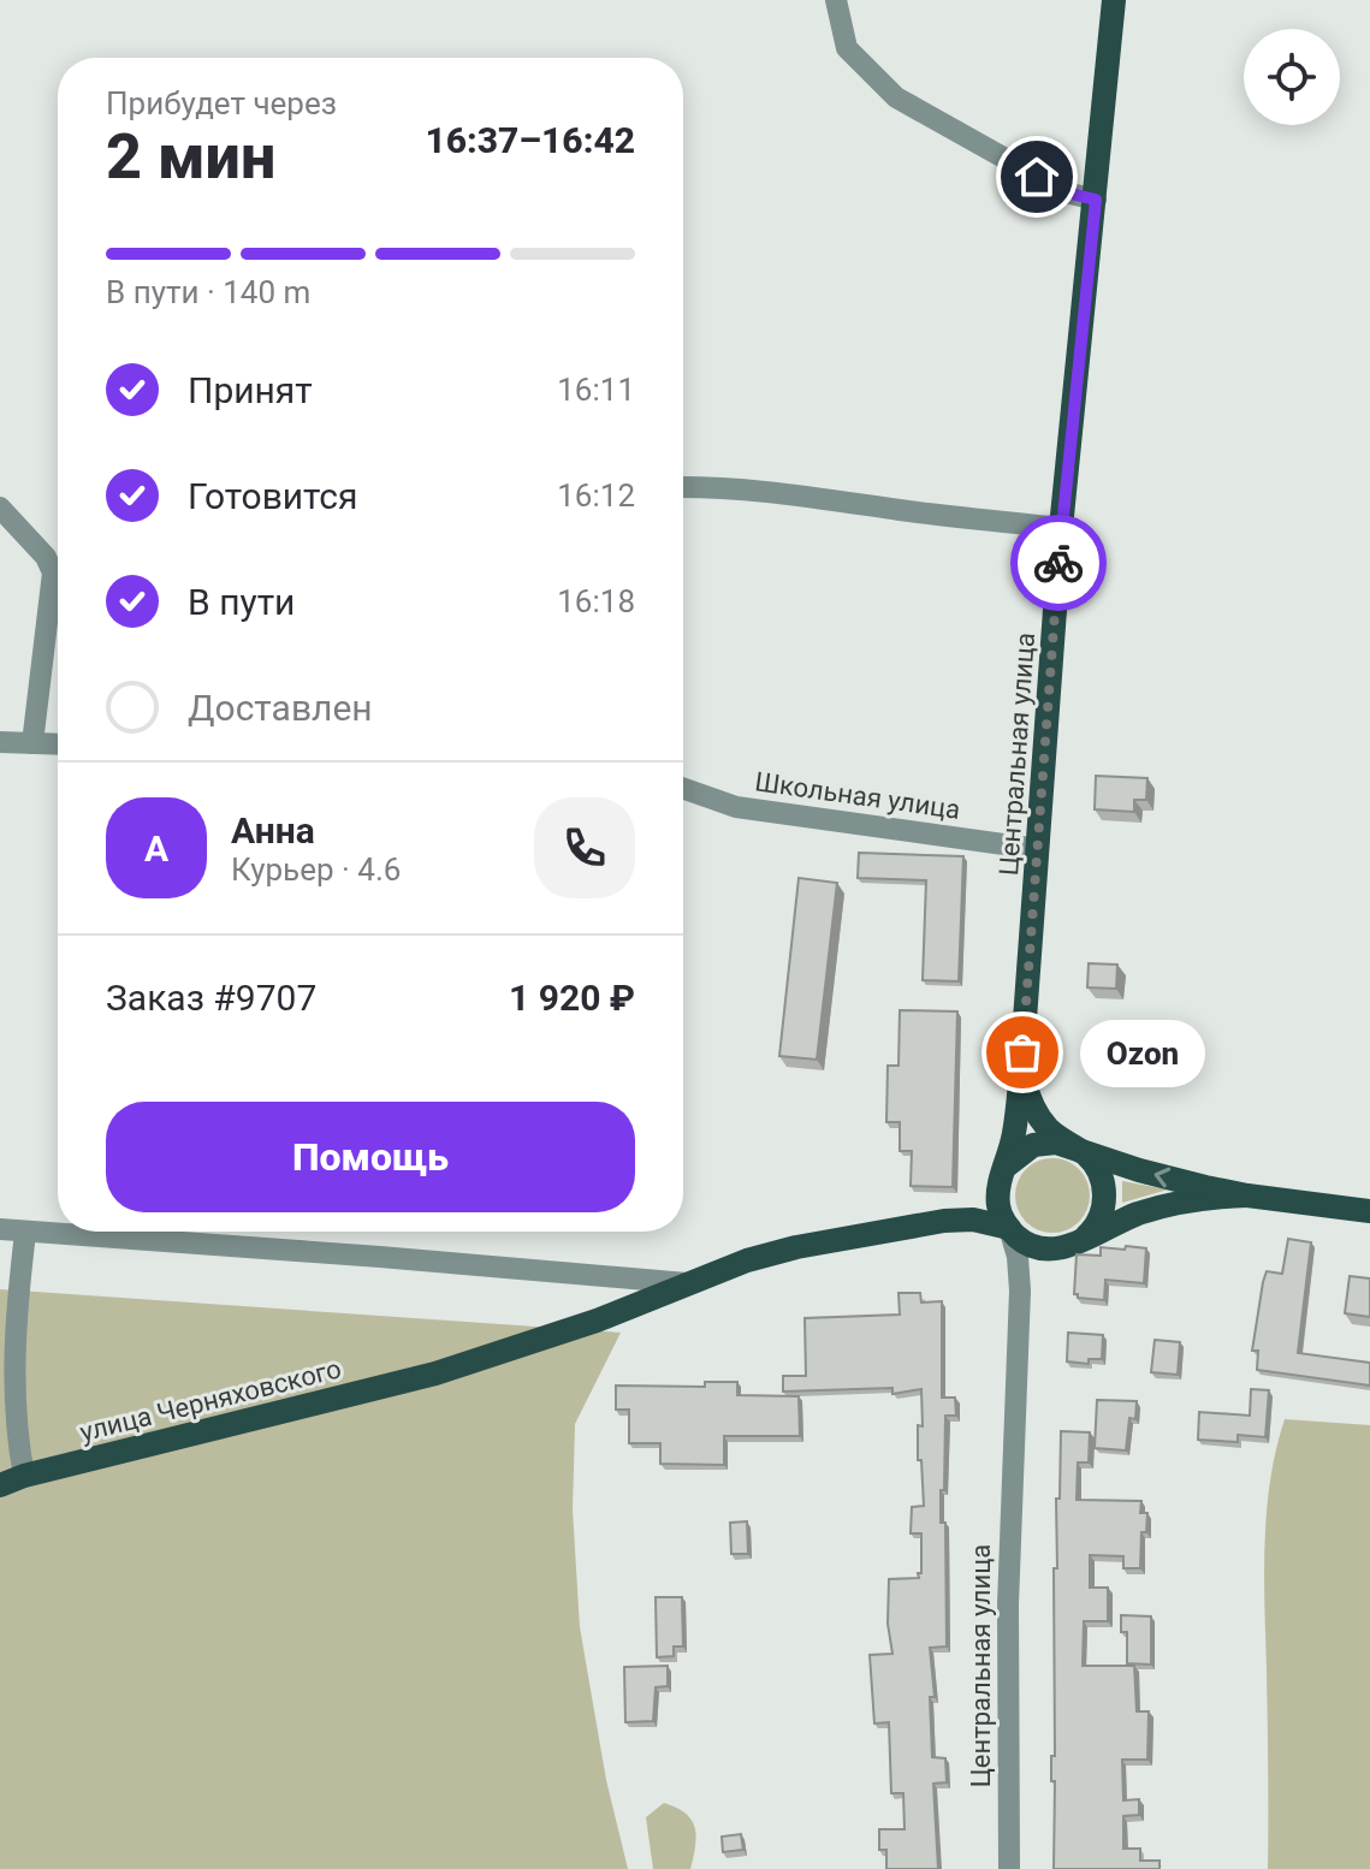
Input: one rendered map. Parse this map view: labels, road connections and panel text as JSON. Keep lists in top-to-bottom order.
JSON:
{
  "streets": {
    "main road": ["Центральная улица", "улица Черняховского"],
    "street": ["Школьная улица"]
  },
  "crossings": [
    ["Центральная улица", "Школьная улица"]
  ],
  "places": ["Ozon"],
  "page": {
    "heading": ["2 мин", "Прибудет через", "16:37–16:42"],
    "panel": [
      "Анна",
      "Курьер · 4.6",
      "Заказ #9707",
      "1 920 ₽"
    ],
    "bar": "В пути · 140 m",
    "list": [
      ["Принят", "16:11"],
      ["Готовится", "16:12"],
      ["В пути", "16:18"],
      "Доставлен"
    ],
    "round": "А",
    "bubble": "Ozon",
    "buttons": "Помощь"
  }
}
